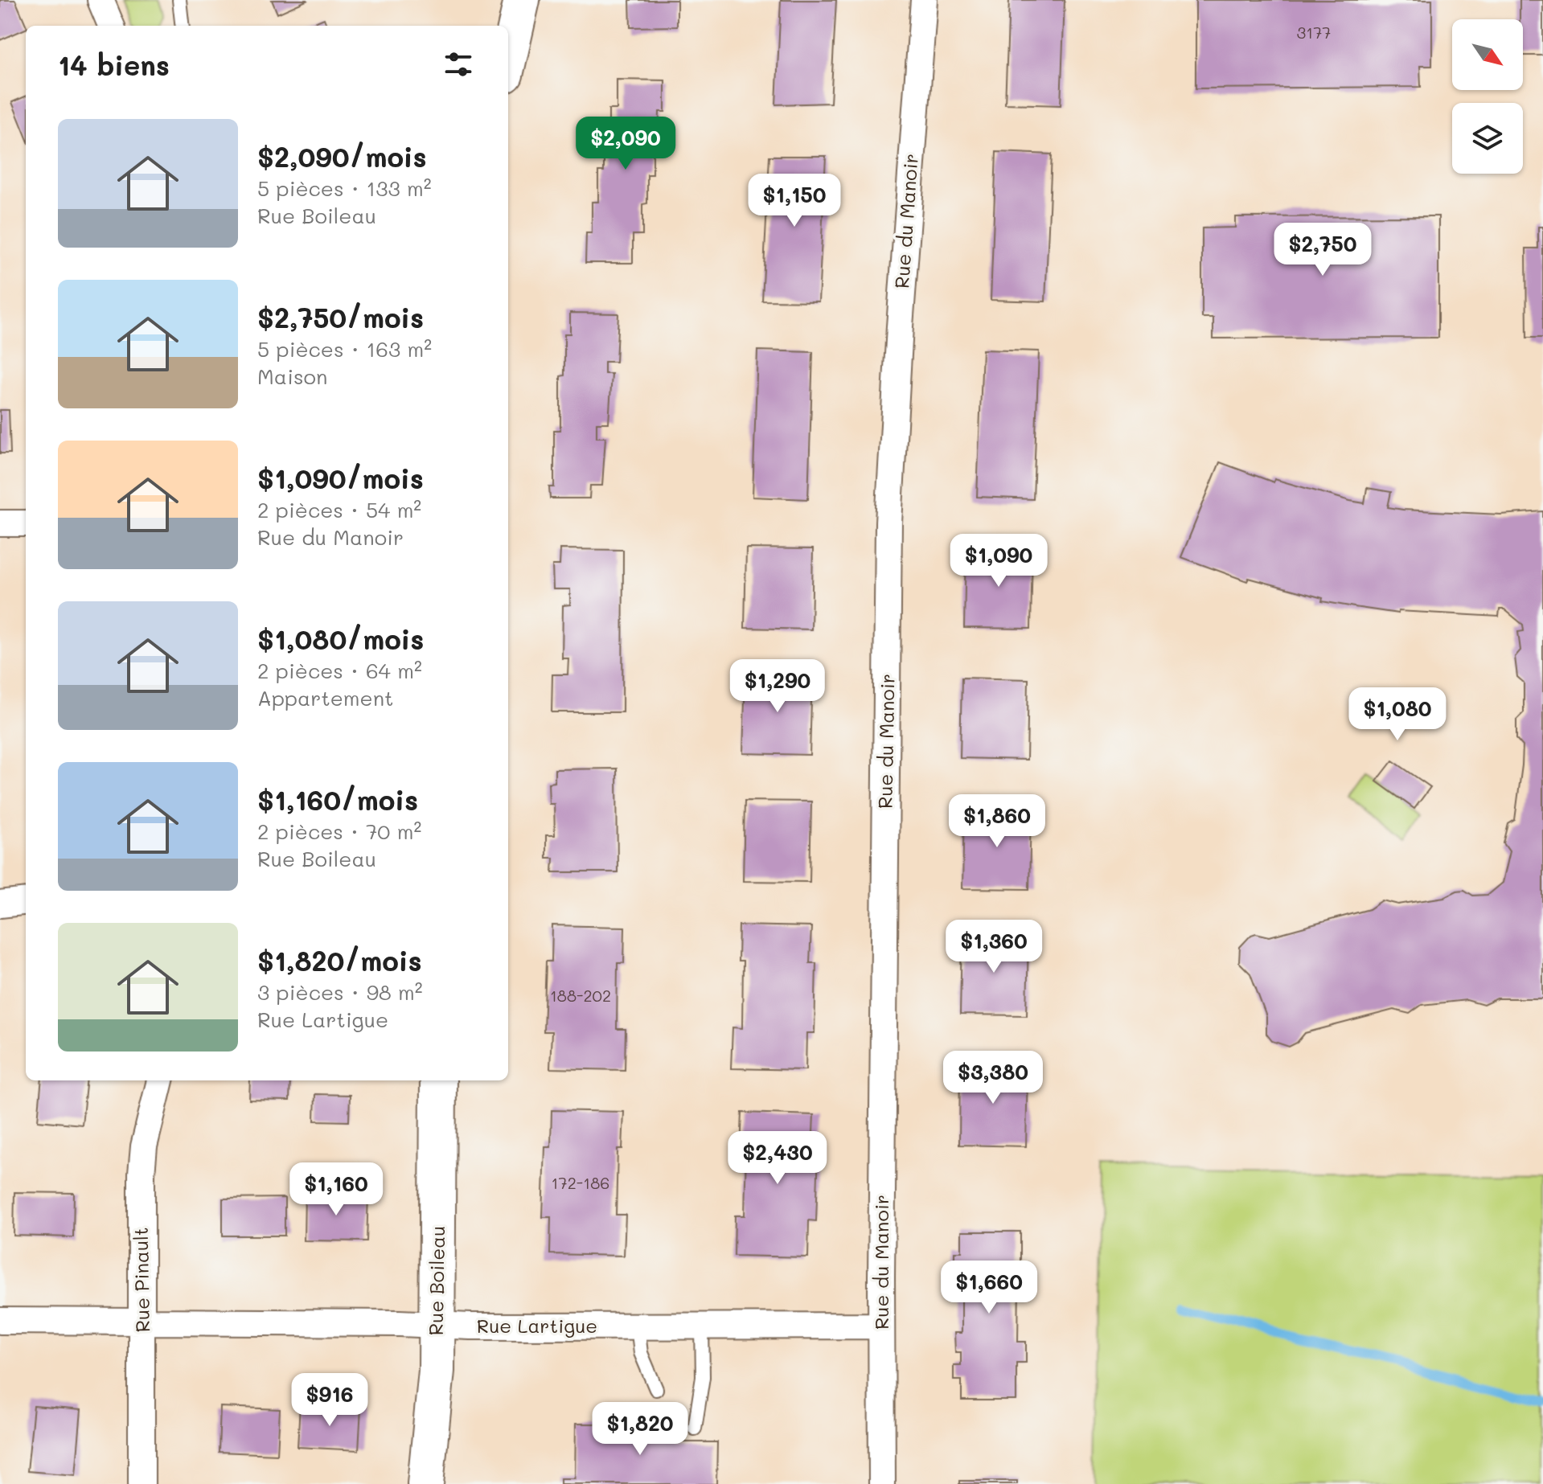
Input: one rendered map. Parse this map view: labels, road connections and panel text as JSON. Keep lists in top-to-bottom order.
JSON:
{
  "streets": {
    "street": [
      "Rue du Manoir",
      "Rue Pinault",
      "Rue Boileau",
      "Rue Lartigue"
    ]
  },
  "crossings": [
    ["Rue du Manoir", "Rue Lartigue"],
    ["Rue Pinault", "Rue Lartigue"],
    ["Rue Boileau", "Rue Lartigue"]
  ],
  "house_numbers": ["3177", "188-202", "172-186"],
  "north": "bottom right",
  "page": {
    "heading": "14 biens",
    "list": [
      {
        "name": "$2,090/mois",
        "note": "5 pièces · 133 m² · Rue Boileau"
      },
      {
        "name": "$2,750/mois",
        "note": "5 pièces · 163 m² · Maison"
      },
      {
        "name": "$1,090/mois",
        "note": "2 pièces · 54 m² · Rue du Manoir"
      },
      {
        "name": "$1,080/mois",
        "note": "2 pièces · 64 m² · Appartement"
      },
      {
        "name": "$1,160/mois",
        "note": "2 pièces · 70 m² · Rue Boileau"
      },
      {
        "name": "$1,820/mois",
        "note": "3 pièces · 98 m² · Rue Lartigue"
      }
    ],
    "price": [
      "$2,090",
      "$1,150",
      "$2,750",
      "$1,090",
      "$1,290",
      "$1,080",
      "$1,860",
      "$1,360",
      "$3,380",
      "$2,430",
      "$1,160",
      "$1,660",
      "$916",
      "$1,820"
    ]
  }
}
